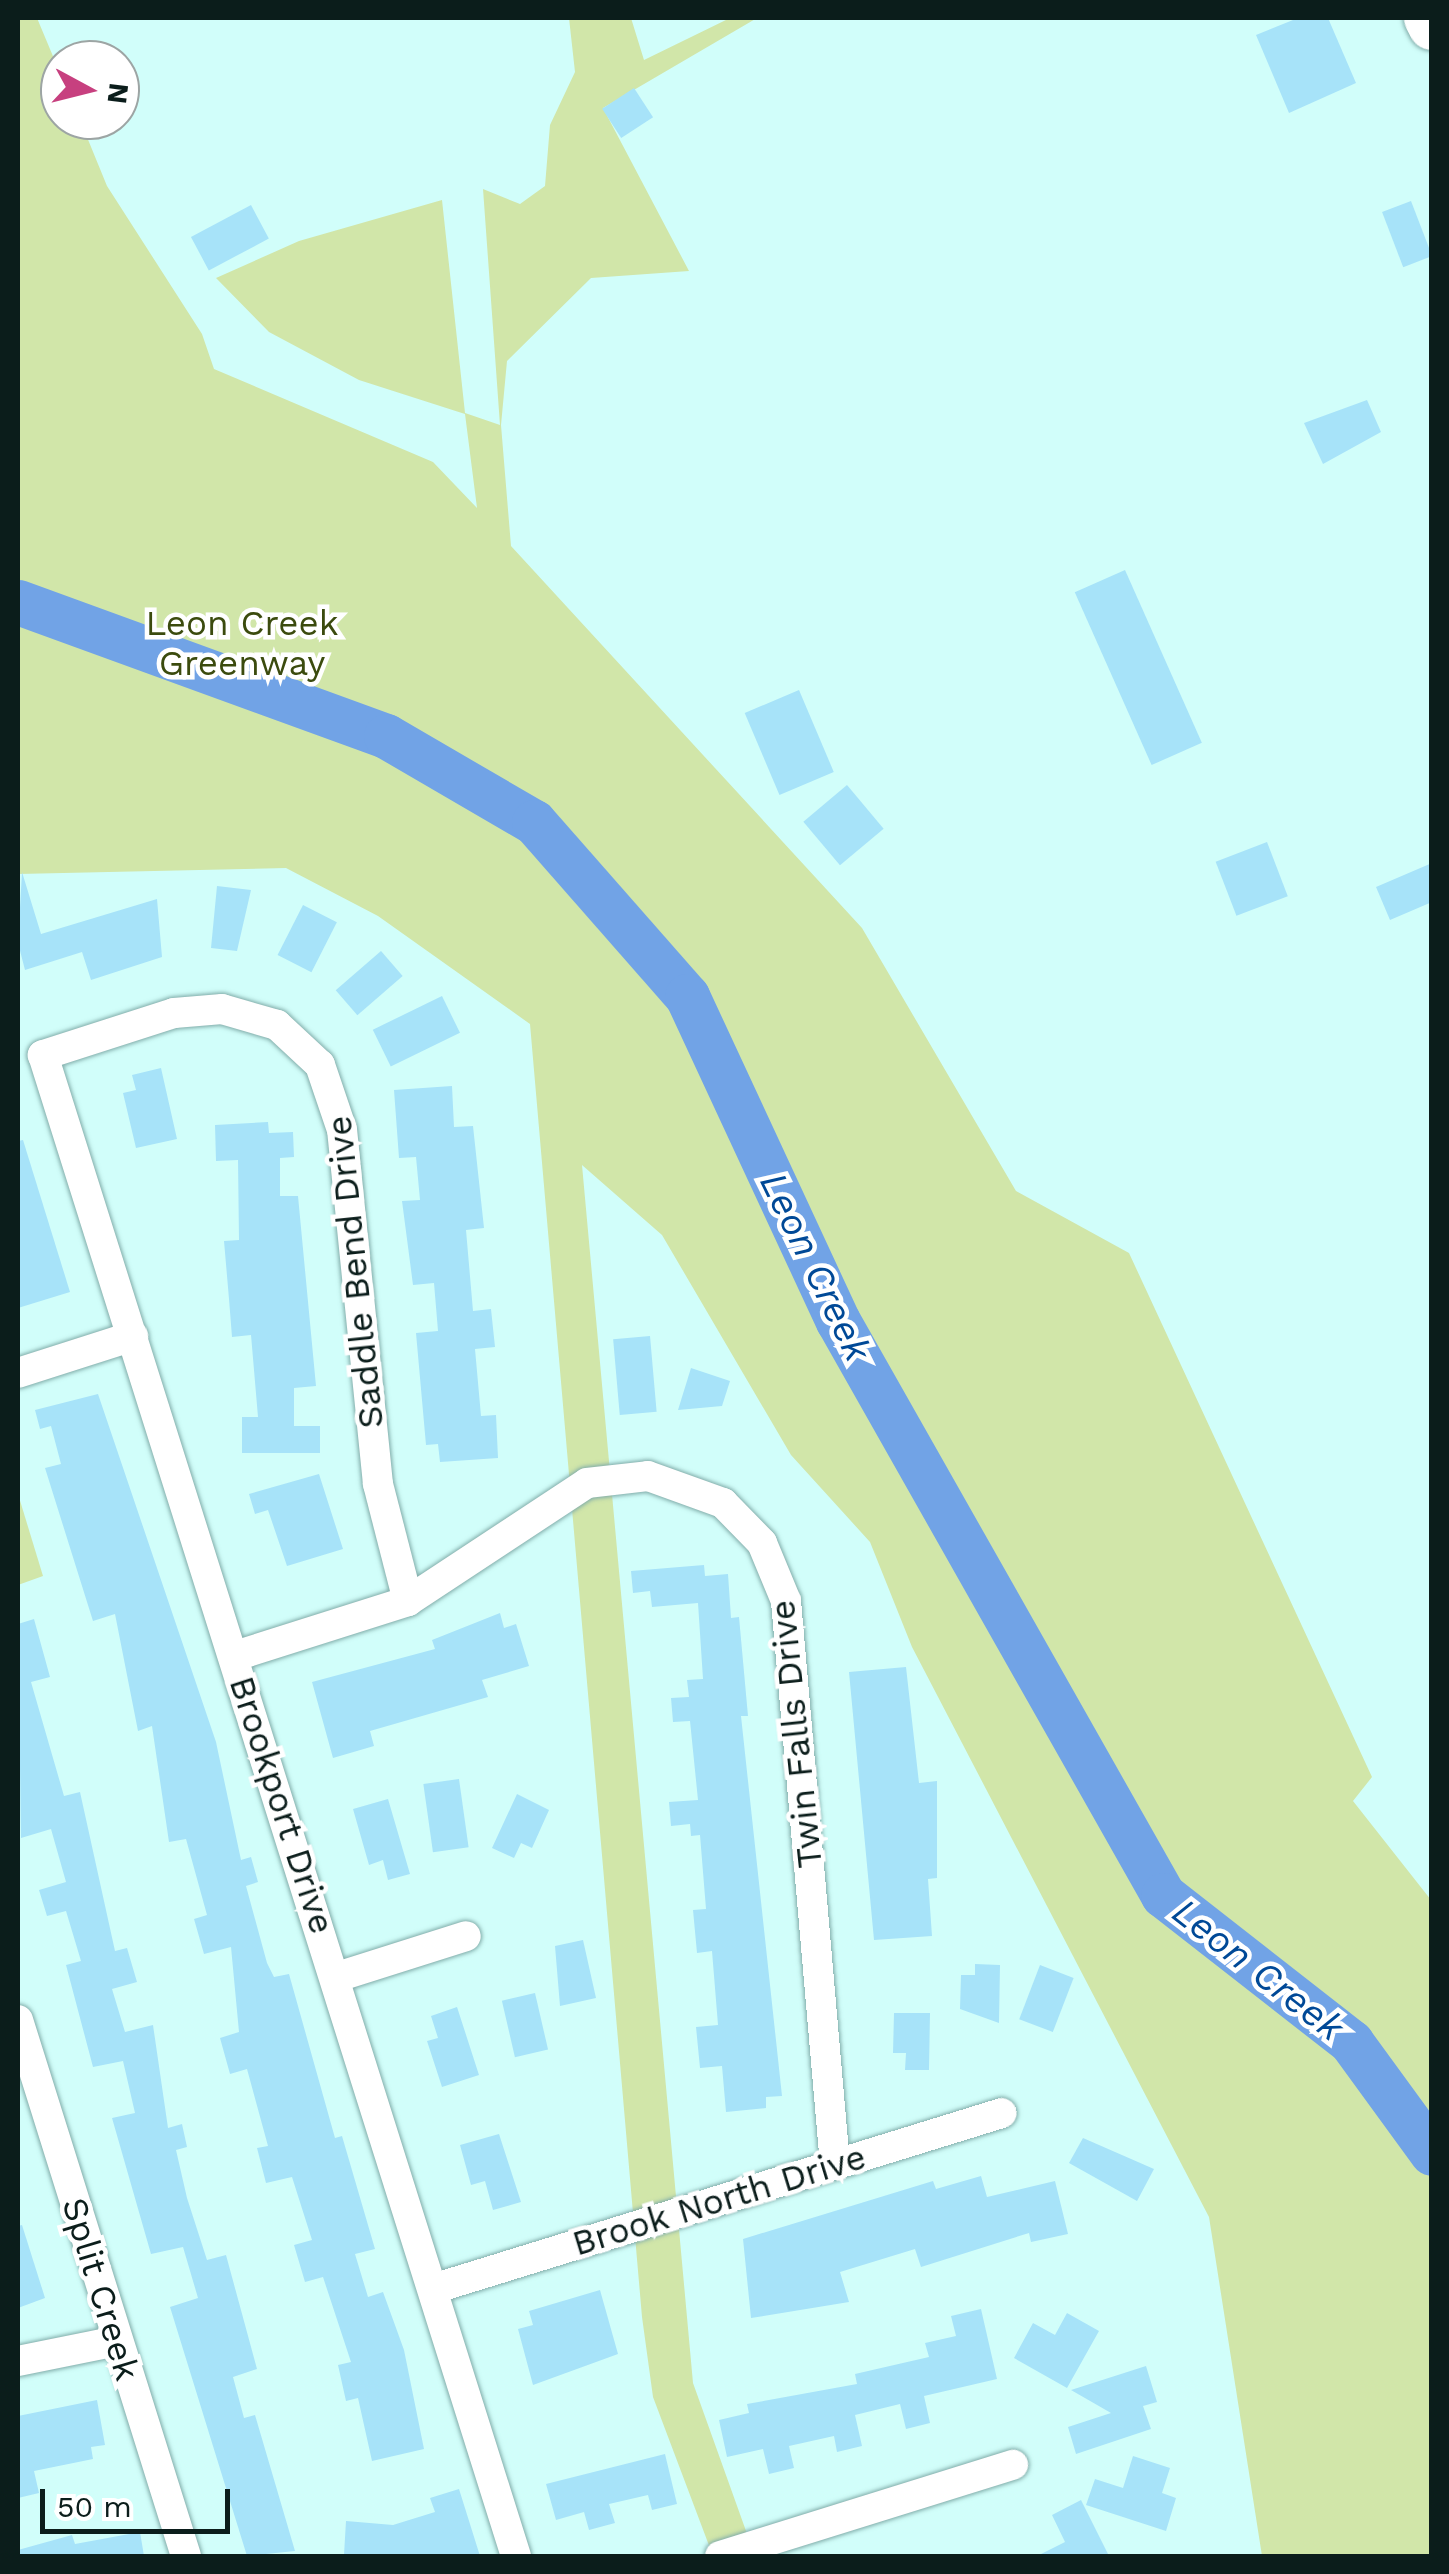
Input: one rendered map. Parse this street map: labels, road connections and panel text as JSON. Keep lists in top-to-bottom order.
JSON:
{
  "streets": {
    "street": [
      "Saddle Bend Drive",
      "Twin Falls Drive",
      "Brookport Drive",
      "Brook North Drive",
      "Split Creek"
    ]
  },
  "crossings": [
    ["Saddle Bend Drive", "Twin Falls Drive"],
    ["Saddle Bend Drive", "Brookport Drive"],
    ["Twin Falls Drive", "Brookport Drive"],
    ["Twin Falls Drive", "Brook North Drive"],
    ["Brookport Drive", "Brook North Drive"]
  ],
  "water": ["Leon Creek"],
  "parks": ["Leon Creek Greenway"],
  "scale_bar": "50 m",
  "north": "right"
}
